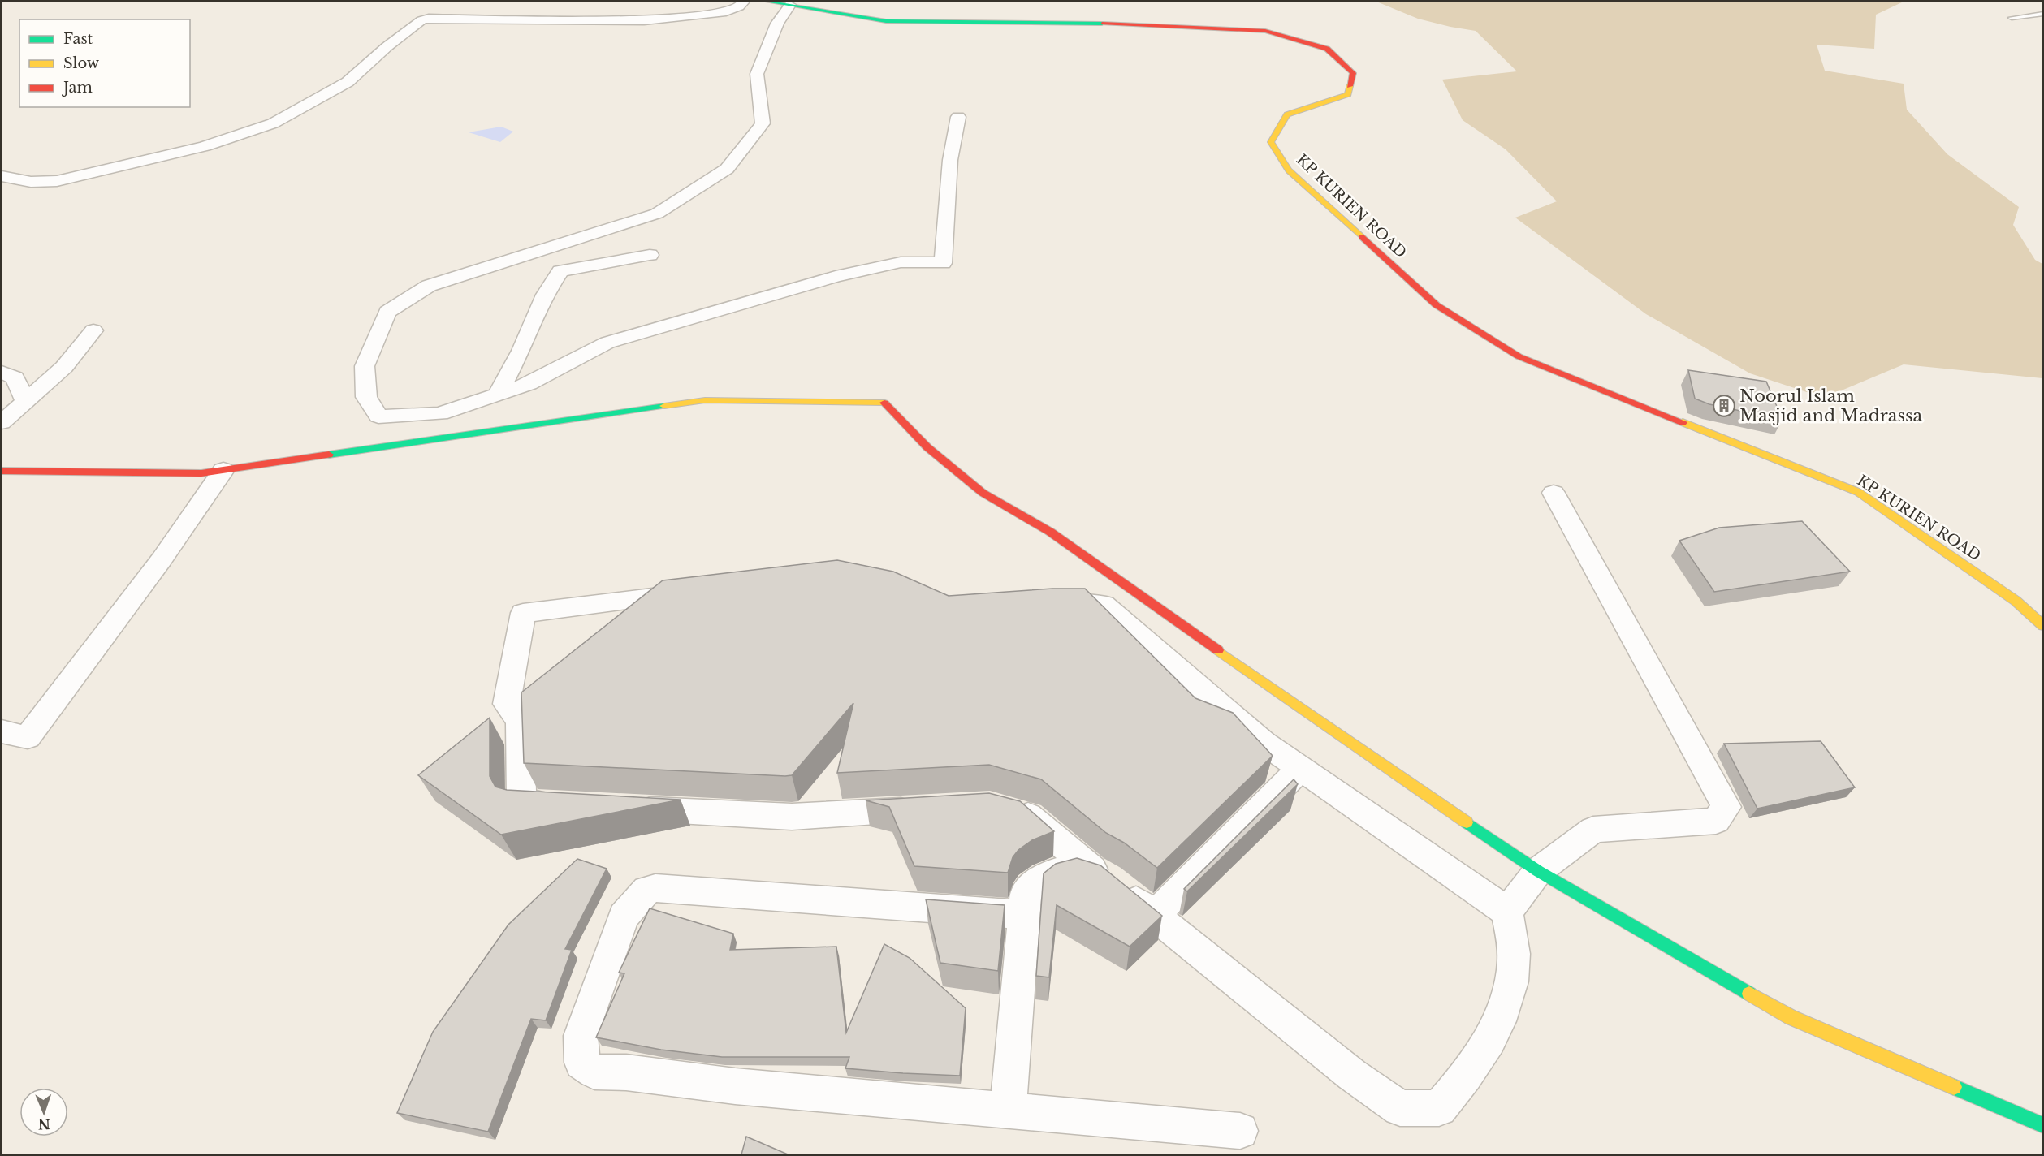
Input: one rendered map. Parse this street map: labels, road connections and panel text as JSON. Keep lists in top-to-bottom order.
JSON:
{
  "streets": {
    "street": ["KP KURIEN ROAD"]
  },
  "places": {
    "building": ["Noorul Islam Masjid and Madrassa"]
  },
  "legend": ["Fast", "Slow", "Jam"],
  "north": "bottom"
}
